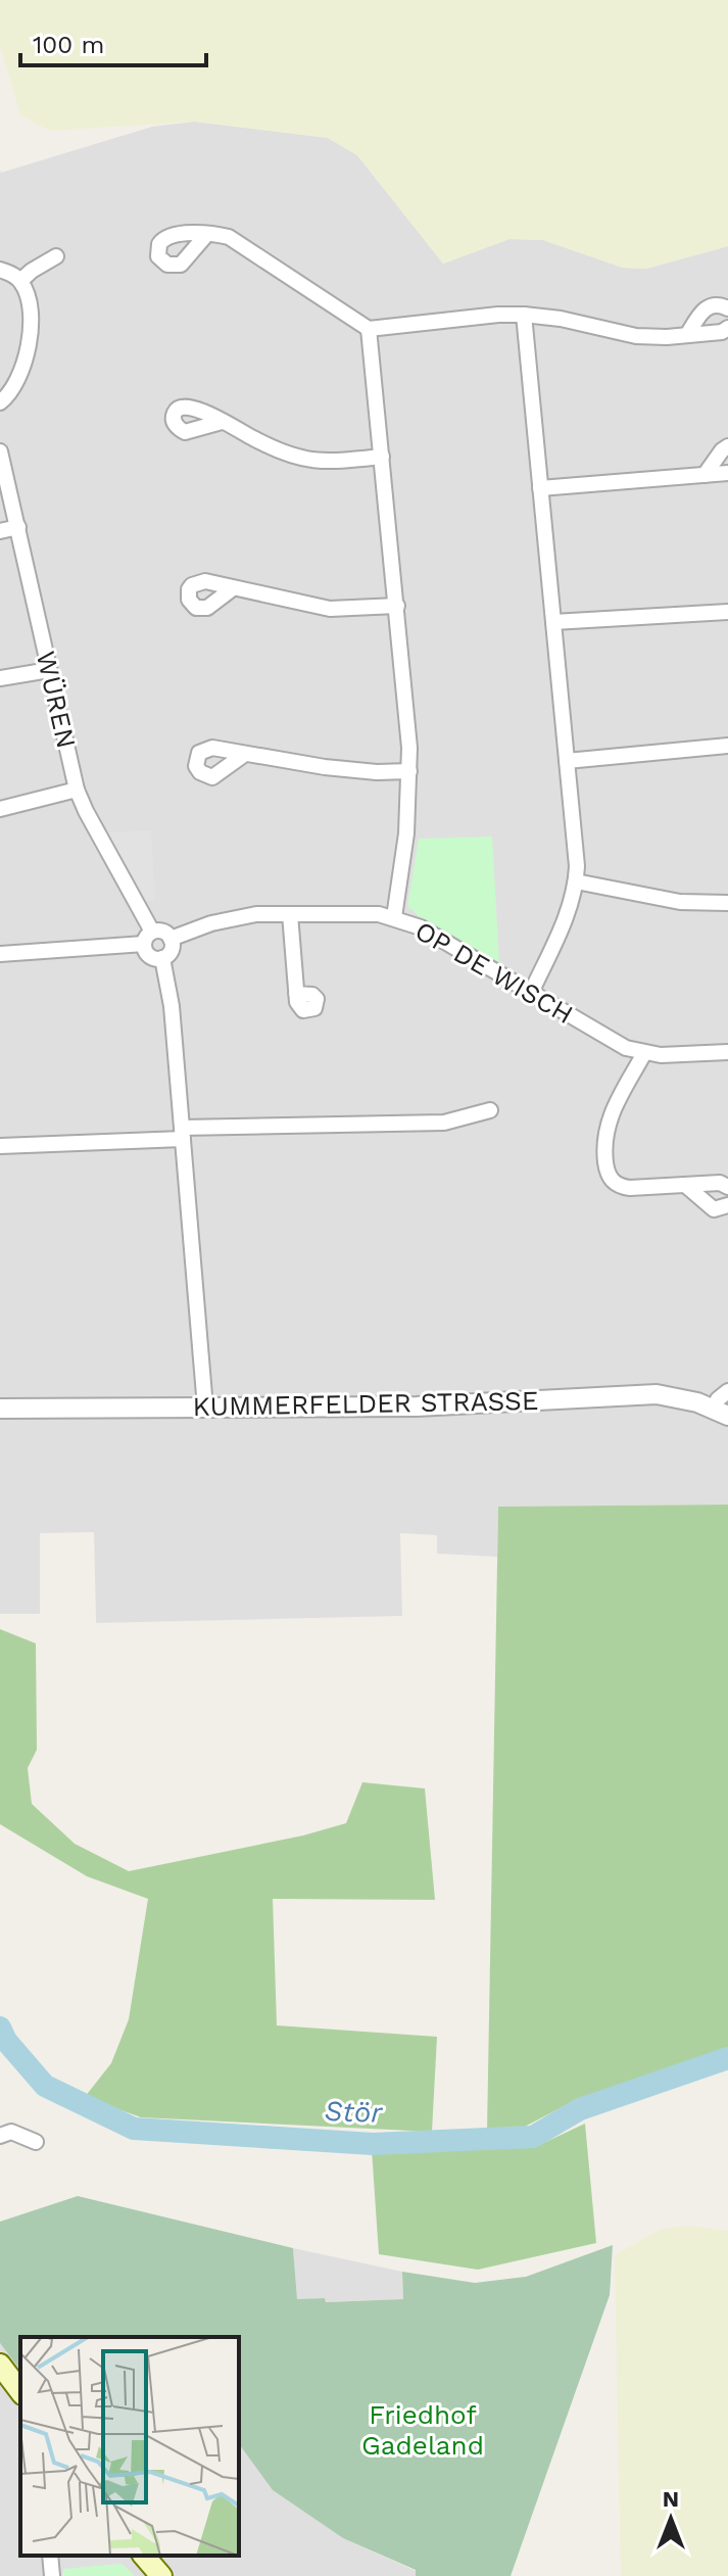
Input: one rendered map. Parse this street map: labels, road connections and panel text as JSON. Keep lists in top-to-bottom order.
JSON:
{
  "streets": {
    "street": ["WÜREN", "OP DE WISCH", "KUMMERFELDER STRASSE"]
  },
  "crossings": [
    ["WÜREN", "OP DE WISCH"]
  ],
  "water": ["Stör"],
  "parks": ["Friedhof Gadeland"],
  "scale_bar": "100 m",
  "north": "top"
}
